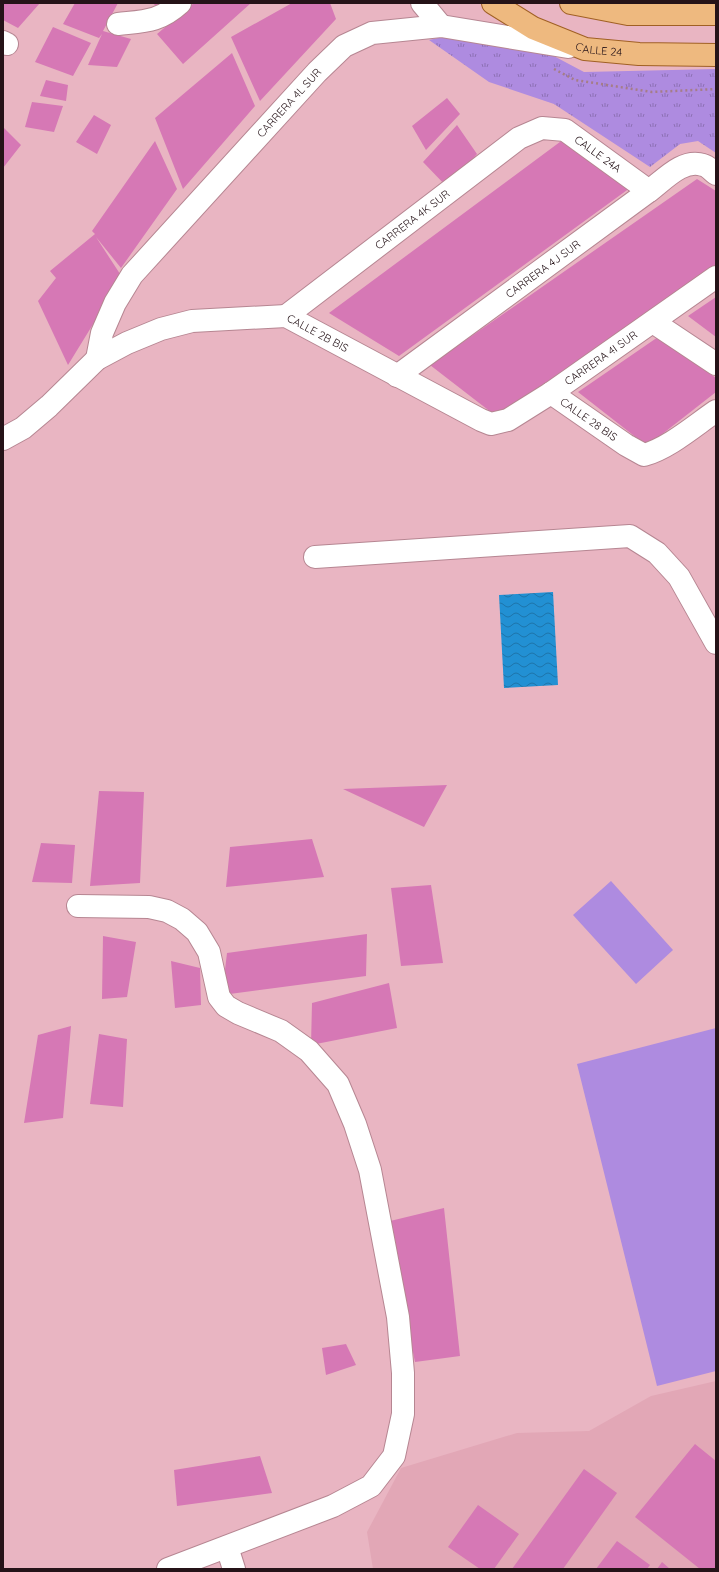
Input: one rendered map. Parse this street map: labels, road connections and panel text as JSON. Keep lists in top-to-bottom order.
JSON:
{
  "streets": {
    "main road": ["CALLE 24"],
    "street": [
      "CARRERA 4L SUR",
      "CALLE 24A",
      "CARRERA 4K SUR",
      "CARRERA 4J SUR",
      "CALLE 2B BIS",
      "CARRERA 4I SUR",
      "CALLE 28 BIS"
    ]
  },
  "crossings": [
    ["CALLE 24", "CARRERA 4L SUR"],
    ["CARRERA 4L SUR", "CALLE 2B BIS"],
    ["CALLE 24A", "CARRERA 4K SUR"],
    ["CALLE 24A", "CARRERA 4J SUR"],
    ["CARRERA 4K SUR", "CALLE 2B BIS"],
    ["CARRERA 4J SUR", "CALLE 2B BIS"],
    ["CALLE 2B BIS", "CARRERA 4I SUR"],
    ["CARRERA 4I SUR", "CALLE 28 BIS"]
  ]
}
